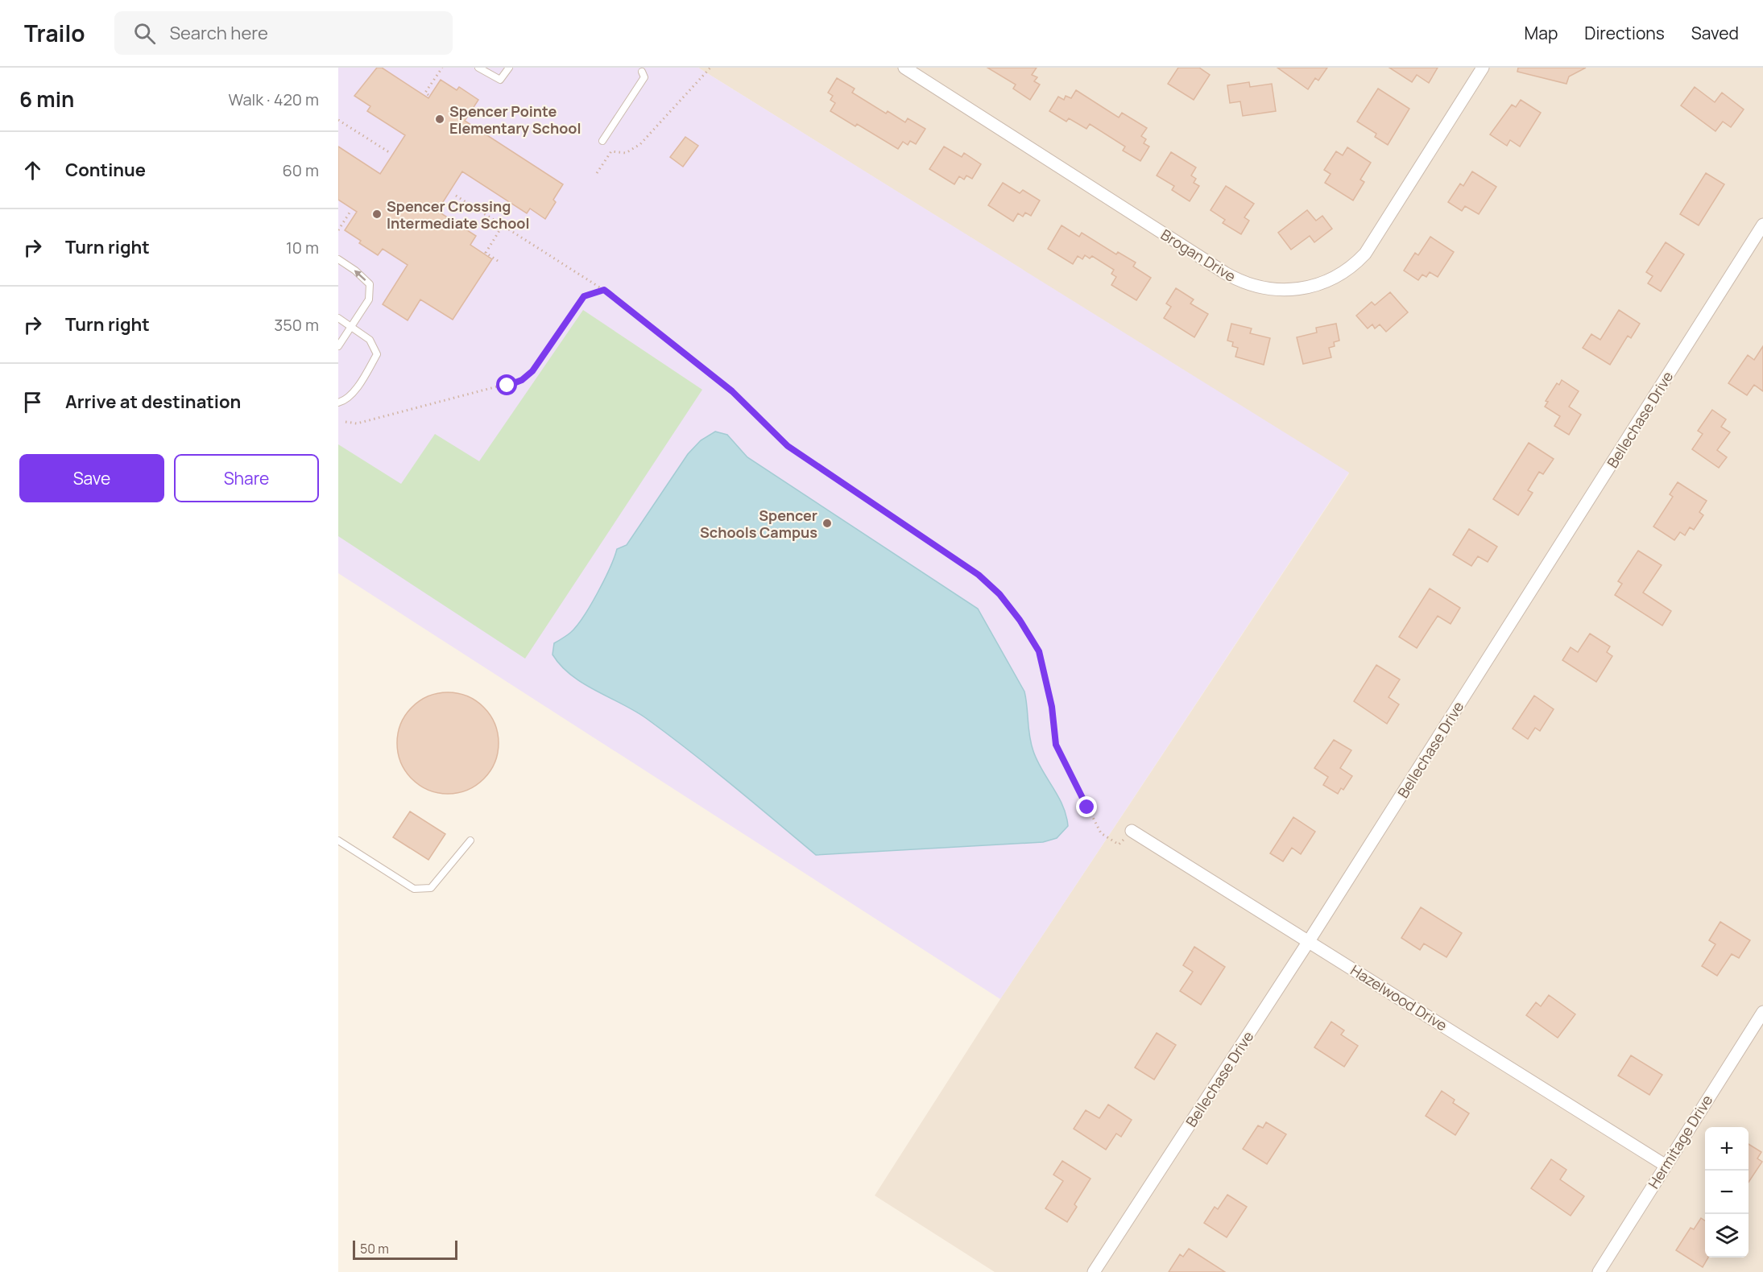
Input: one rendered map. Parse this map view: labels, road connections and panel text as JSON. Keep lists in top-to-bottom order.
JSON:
{
  "streets": {
    "street": [
      "Brogan Drive",
      "Bellechase Drive",
      "Hazelwood Drive",
      "Hermitage Drive"
    ]
  },
  "crossings": [
    ["Bellechase Drive", "Hazelwood Drive"],
    ["Hazelwood Drive", "Hermitage Drive"]
  ],
  "places": ["Spencer Pointe Elementary School", "Spencer Crossing Intermediate School", "Spencer Schools Campus"],
  "scale_bar": "50 m",
  "page": {
    "header": "Trailo",
    "search": "Search here",
    "nav": ["Map", "Directions", "Saved"],
    "heading": ["6 min", "Walk · 420 m"],
    "list": [
      ["Continue", "60 m"],
      ["Turn right", "10 m"],
      ["Turn right", "350 m"],
      "Arrive at destination"
    ],
    "buttons": ["Save", "Share"],
    "map_buttons": ["+", "−"],
    "scale": "50 m"
  }
}
